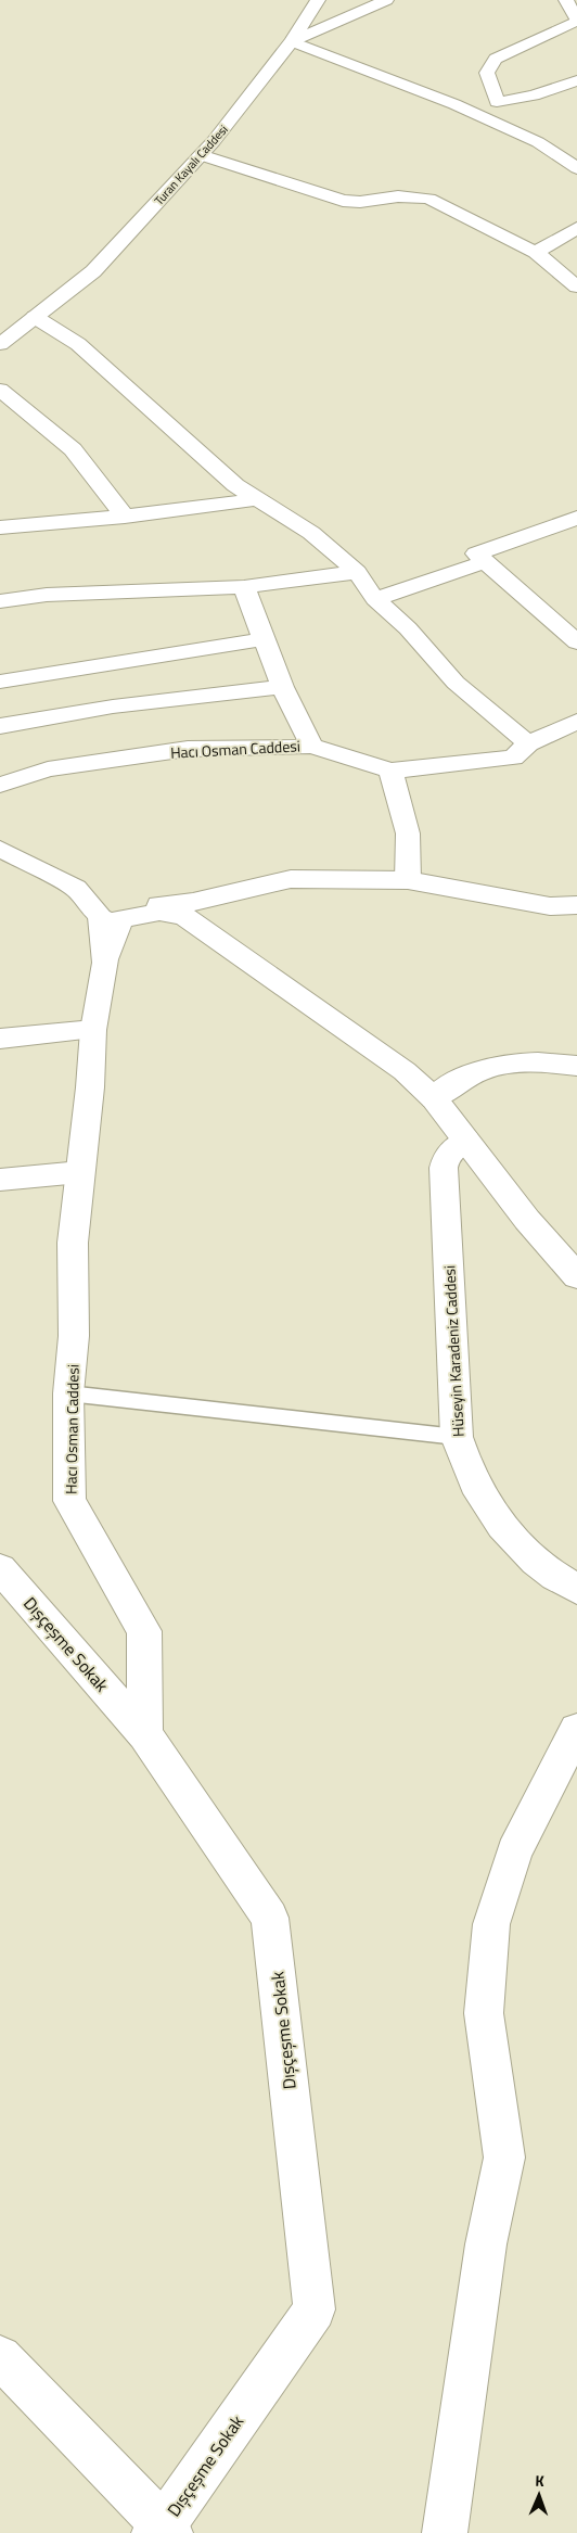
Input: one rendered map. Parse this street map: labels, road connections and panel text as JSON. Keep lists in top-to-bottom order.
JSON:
{
  "streets": {
    "street": [
      "Turan Kayalı Caddesi",
      "Hacı Osman Caddesi",
      "Hüseyin Karadeniz Caddesi",
      "Dışçeşme Sokak"
    ]
  },
  "crossings": [
    ["Hacı Osman Caddesi", "Dışçeşme Sokak"]
  ],
  "north": "top"
}
